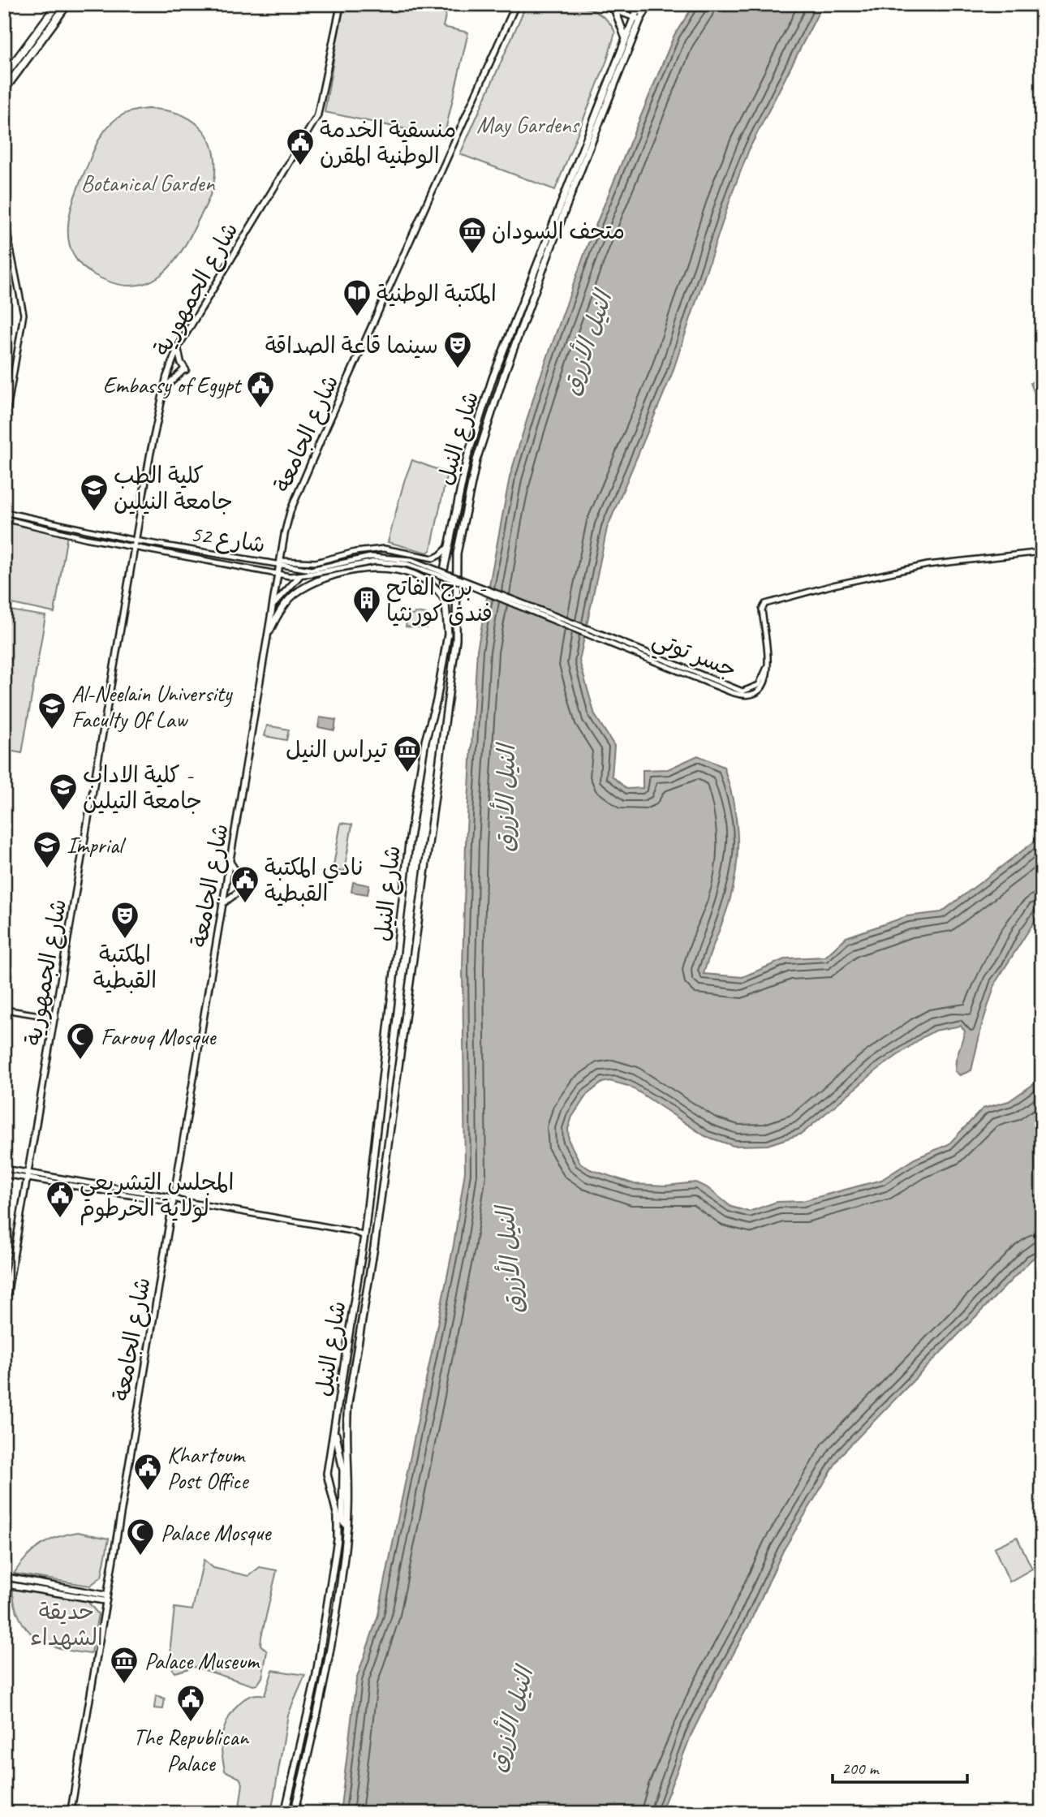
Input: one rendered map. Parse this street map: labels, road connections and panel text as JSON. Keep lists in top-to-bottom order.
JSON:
{
  "streets": {
    "main road": ["شارع الجمهورية", "شارع الجامعة", "شارع النيل"],
    "street": ["شارع 52", "جسر توتي"]
  },
  "crossings": [
    ["شارع الجمهورية", "شارع 52"],
    ["شارع الجامعة", "شارع 52"]
  ],
  "water": ["النيل الأزرق"],
  "parks": ["May Gardens", "Botanical Garden", "حديقة الشهداء"],
  "places": {
    "public building": [
      "منسقية الخدمة الوطنية المقرن",
      "Embassy of Egypt",
      "نادي المكتبة القبطية",
      "المجلس التشريعي لولاية الخرطوم",
      "Khartoum Post Office",
      "The Republican Palace"
    ],
    "museum": ["متحف السودان", "تيراس النيل", "Palace Museum"],
    "library": ["المكتبة الوطنية"],
    "theatre": ["سينما قاعة الصداقة", "المكتبة القبطية"],
    "school or university": [
      "كلية الطب جامعة النيلين",
      "Al-Neelain University Faculty Of Law",
      "كلية الاداب - جامعة التيلين",
      "Imprial"
    ],
    "building": ["برج الفاتح - فندق كورنثيا"],
    "mosque": ["Farouq Mosque", "Palace Mosque"]
  },
  "scale_bar": "200 m"
}
